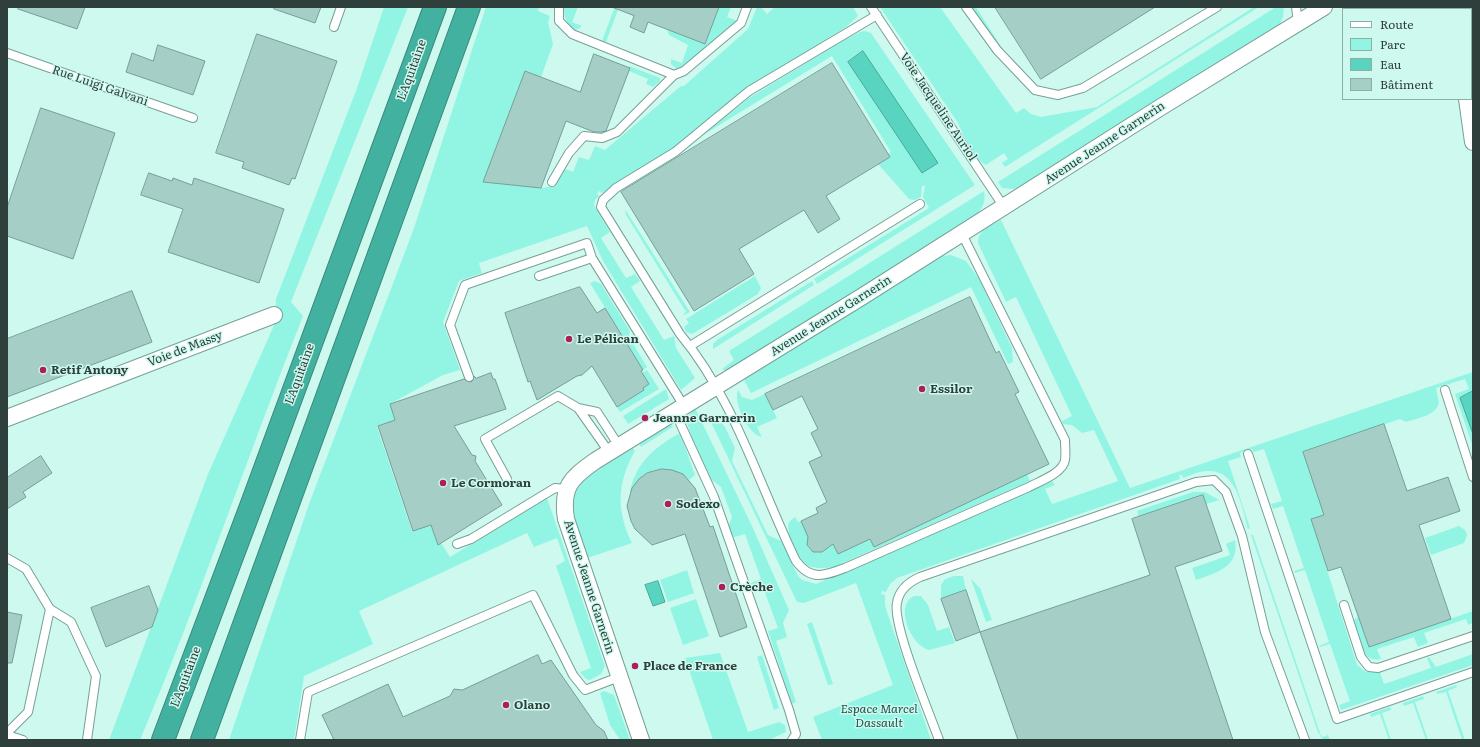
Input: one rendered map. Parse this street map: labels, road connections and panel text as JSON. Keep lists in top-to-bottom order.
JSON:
{
  "streets": {
    "highway": ["L'Aquitaine"],
    "street": ["Avenue Jeanne Garnerin", "Voie de Massy"],
    "lane": ["Rue Luigi Galvani", "Voie Jacqueline Auriol"]
  },
  "crossings": [
    ["Voie Jacqueline Auriol", "Avenue Jeanne Garnerin"]
  ],
  "parks": ["Espace Marcel Dassault"],
  "places": [
    "Le Pélican",
    "Retif Antony",
    "Essilor",
    "Jeanne Garnerin",
    "Le Cormoran",
    "Sodexo",
    "Crèche",
    "Place de France",
    "Olano"
  ],
  "legend": [
    "Route",
    "Parc",
    "Eau",
    "Bâtiment"
  ]
}
